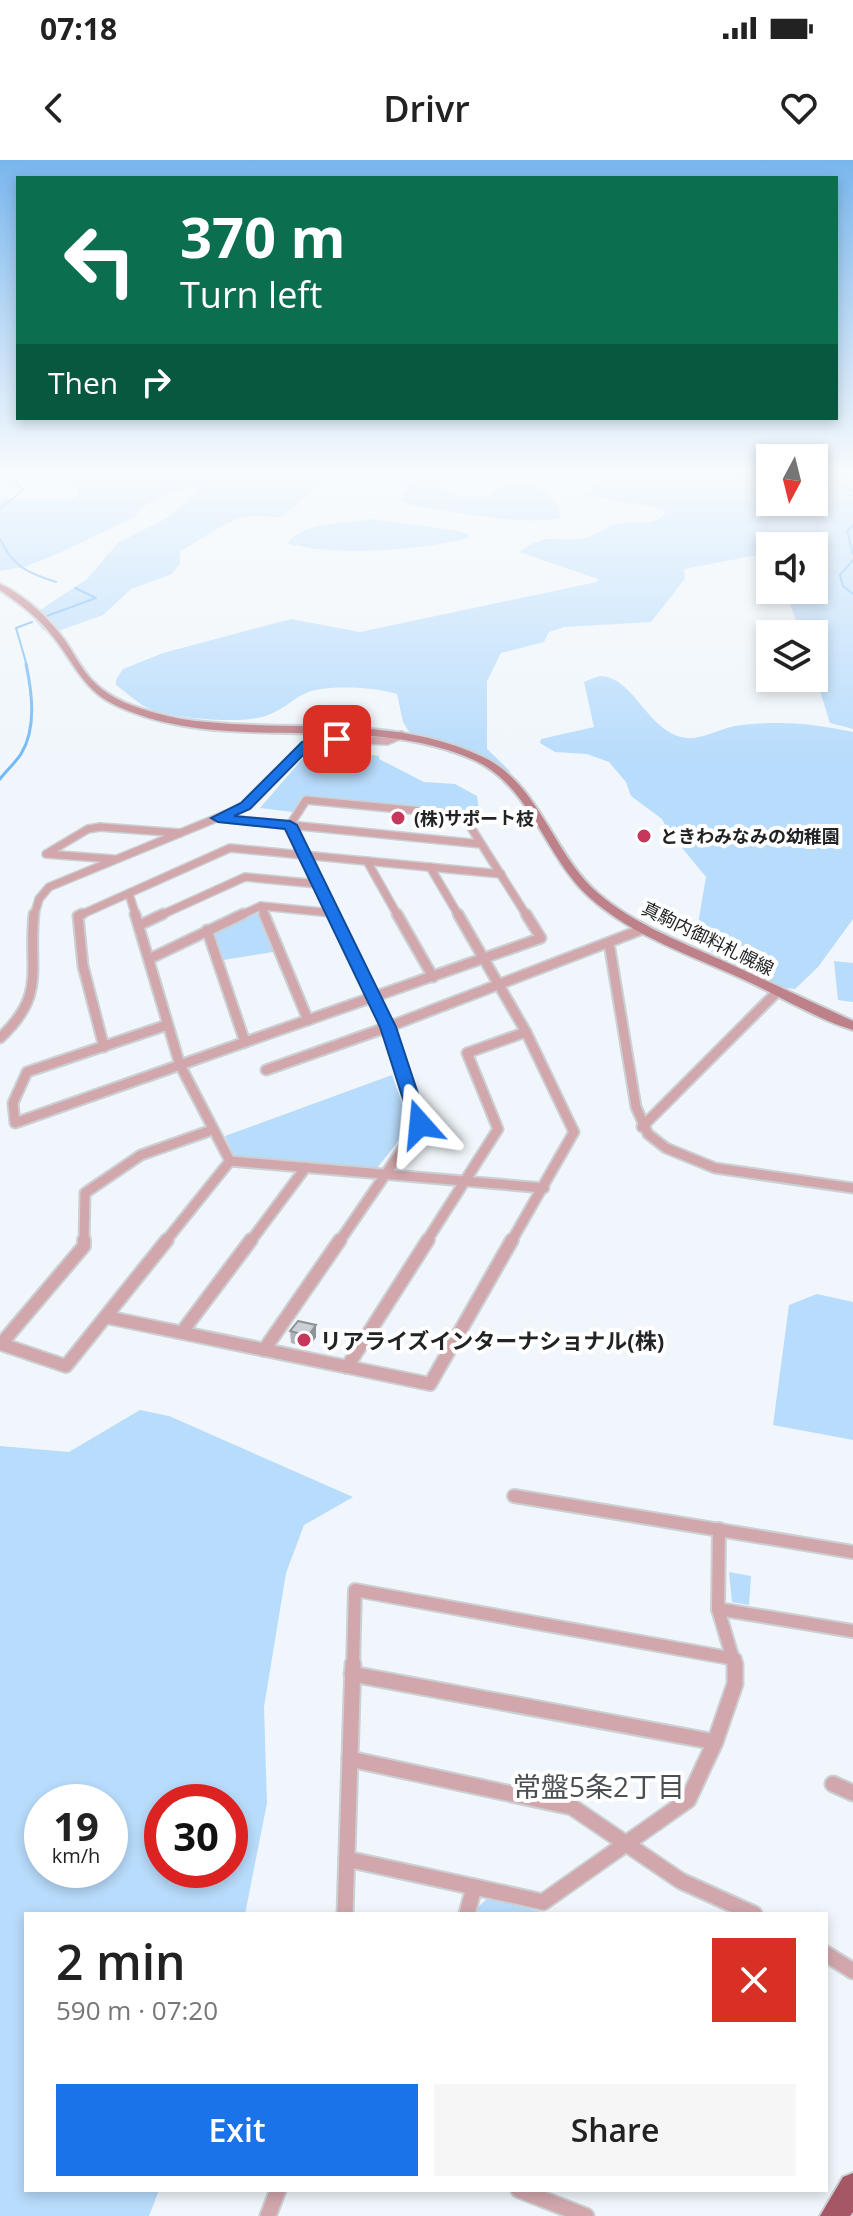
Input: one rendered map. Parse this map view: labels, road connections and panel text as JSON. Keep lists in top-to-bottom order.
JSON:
{
  "streets": {
    "main road": ["真駒内御料札幌線"]
  },
  "districts": ["常盤5条2丁目"],
  "places": ["(株)サポート枝", "ときわみなみの幼稚園", "リアライズインターナショナル(株)"],
  "north": "bottom",
  "page": {
    "status": "07:18",
    "header": "Drivr",
    "turn": ["370 m", "Turn left"],
    "then": "Then",
    "speed": "19 km/h",
    "limit": "30",
    "heading": ["2 min", "590 m · 07:20"],
    "buttons": ["Exit", "Share"]
  }
}
